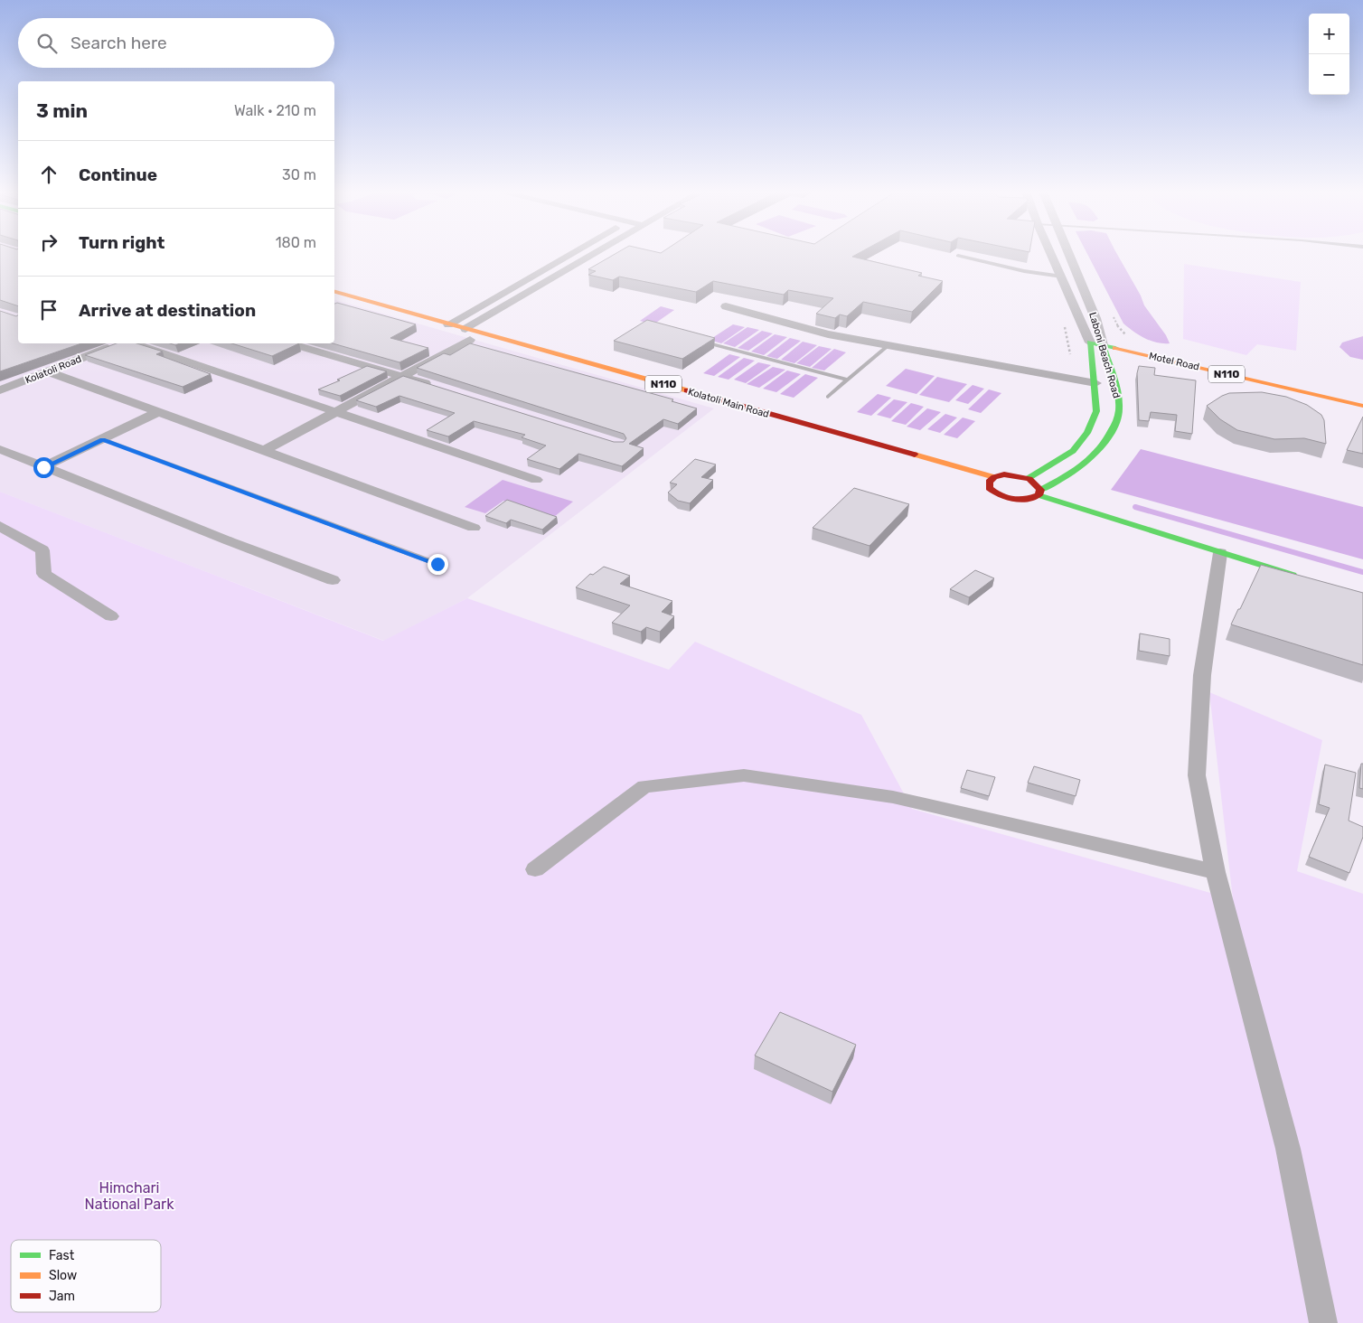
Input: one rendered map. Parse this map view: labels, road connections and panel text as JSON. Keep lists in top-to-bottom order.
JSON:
{
  "streets": {
    "main road": [
      "Laboni Beach Road",
      "Motel Road",
      "N110",
      "Kolatoli Main Road"
    ],
    "street": ["Kolatoli Road"]
  },
  "crossings": [
    ["Laboni Beach Road", "Motel Road"],
    ["Laboni Beach Road", "Kolatoli Main Road"]
  ],
  "parks": ["Himchari National Park"],
  "legend": ["Fast", "Slow", "Jam"],
  "page": {
    "map_buttons": ["+", "−"],
    "search": "Search here",
    "heading": ["3 min", "Walk · 210 m"],
    "list": [
      ["Continue", "30 m"],
      ["Turn right", "180 m"],
      "Arrive at destination"
    ]
  }
}
